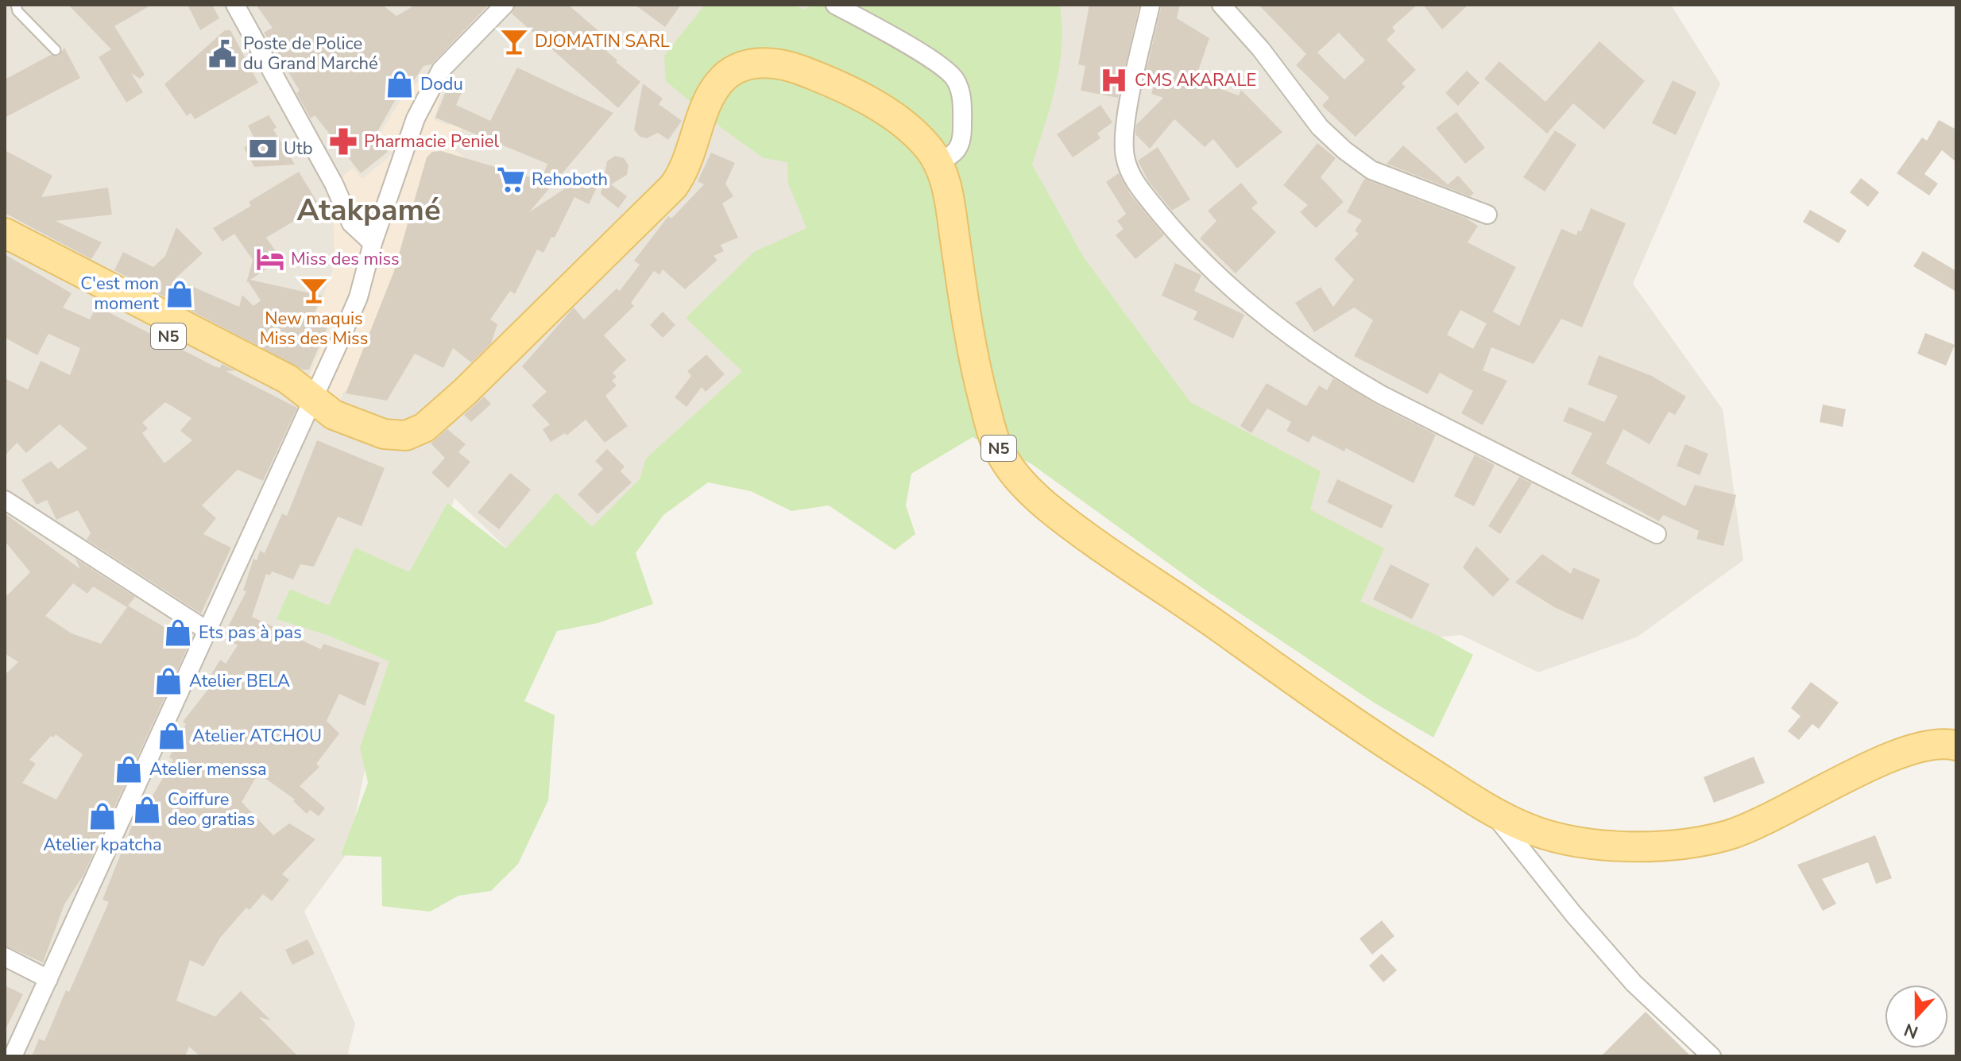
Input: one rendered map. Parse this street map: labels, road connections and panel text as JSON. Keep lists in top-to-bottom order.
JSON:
{
  "streets": {
    "main road": ["N5"]
  },
  "districts": ["Atakpamé"],
  "places": {
    "bar": ["DJOMATIN SARL", "New maquis Miss des Miss"],
    "public building": ["Poste de Police du Grand Marché"],
    "hospital": ["CMS AKARALE"],
    "shop": [
      "Dodu",
      "C'est mon moment",
      "Ets pas à pas",
      "Atelier BELA",
      "Atelier ATCHOU",
      "Atelier menssa",
      "Coiffure deo gratias",
      "Atelier kpatcha"
    ],
    "pharmacy": ["Pharmacie Peniel"],
    "bank": ["Utb"],
    "supermarket": ["Rehoboth"],
    "hotel": ["Miss des miss"]
  },
  "north": "bottom"
}
